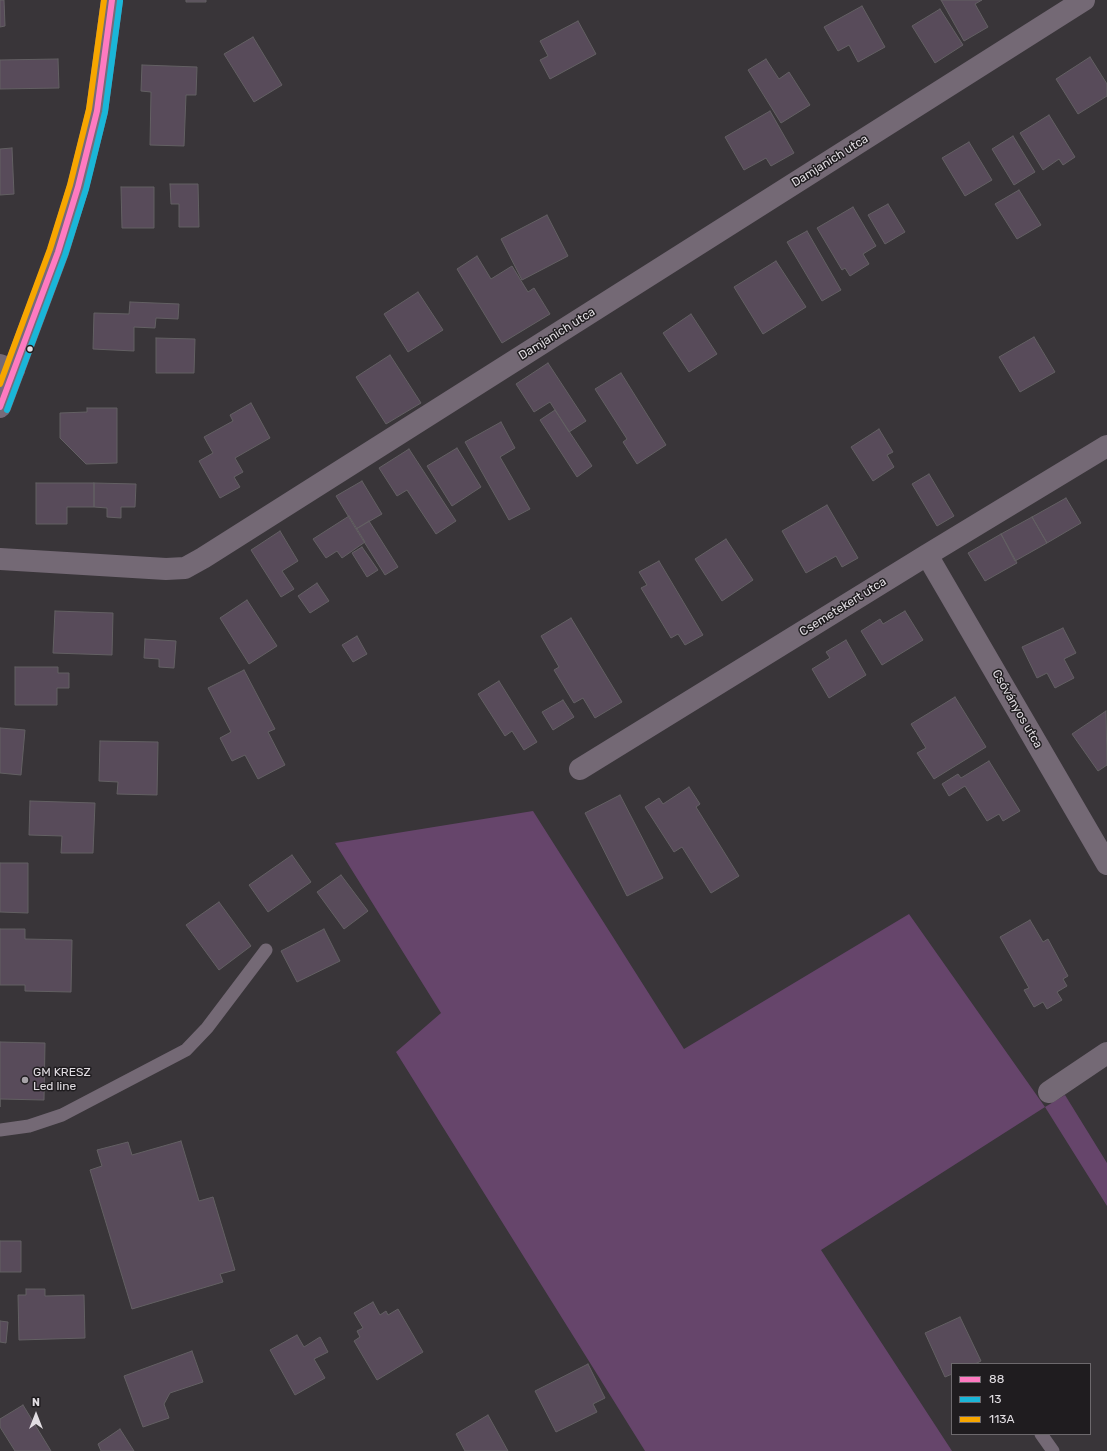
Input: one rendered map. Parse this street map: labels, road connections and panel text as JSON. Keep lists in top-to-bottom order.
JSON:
{
  "streets": {
    "street": ["Damjanich utca", "Csemetekert utca", "Csóványos utca"]
  },
  "crossings": [
    ["Csemetekert utca", "Csóványos utca"]
  ],
  "places": ["GM KRESZ Led line"],
  "lines": ["transit line 88", "transit line 113A", "transit line 13"],
  "legend": ["88", "13", "113A"],
  "north": "top"
}
